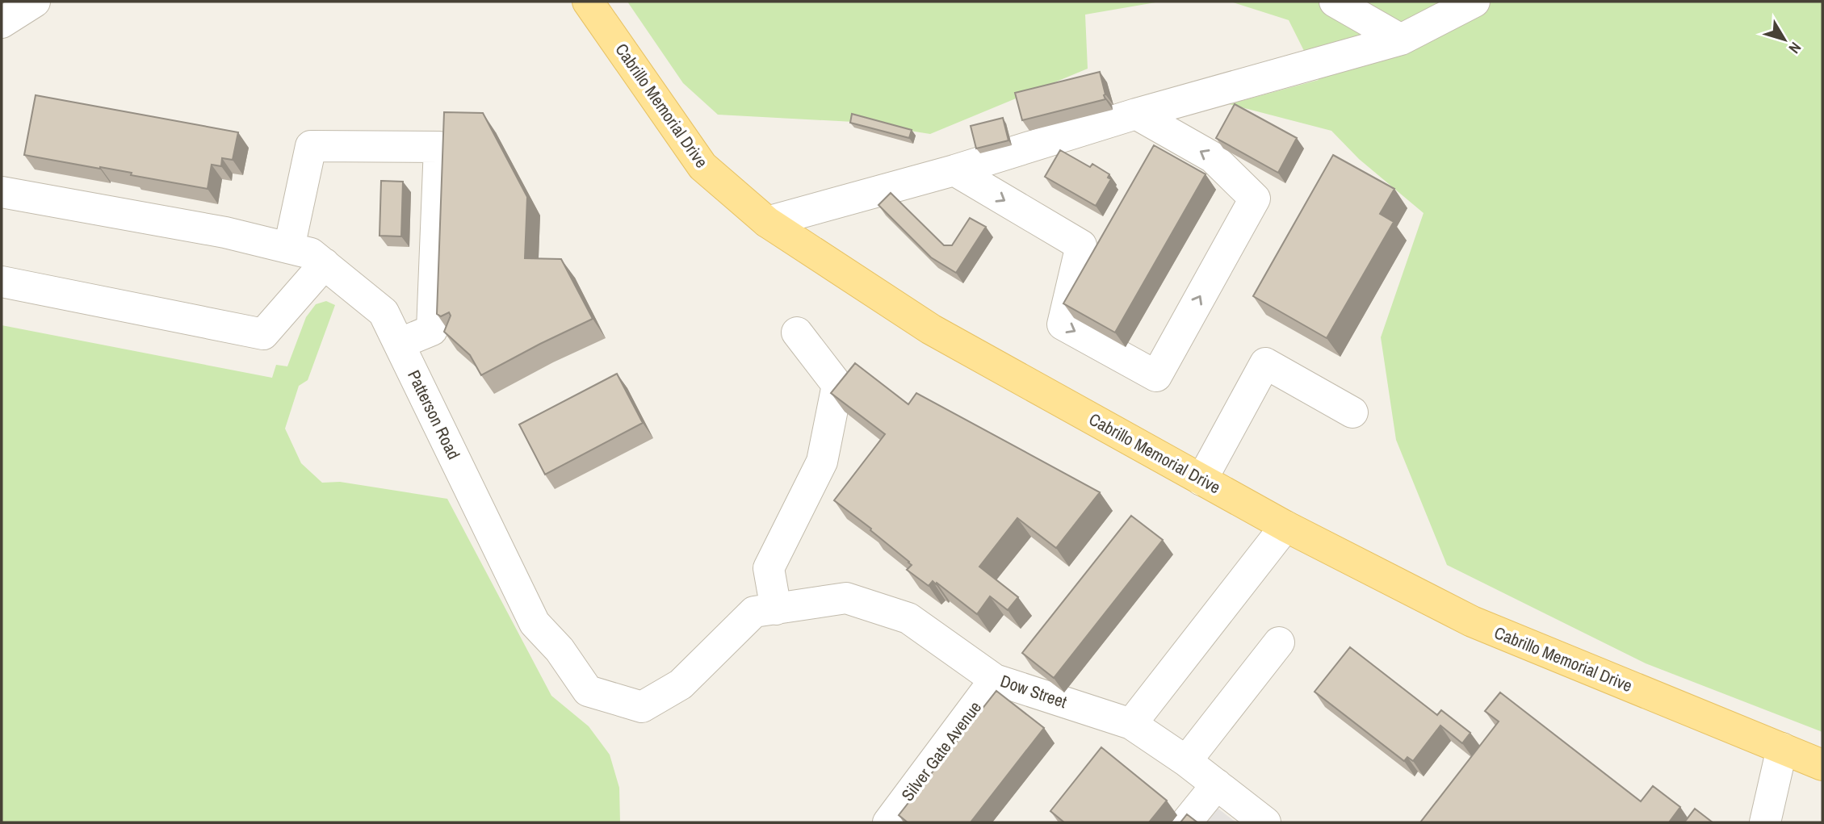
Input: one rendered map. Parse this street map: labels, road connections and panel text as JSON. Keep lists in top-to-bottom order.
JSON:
{
  "streets": {
    "main road": ["Cabrillo Memorial Drive"],
    "street": ["Patterson Road", "Dow Street", "Silver Gate Avenue"]
  },
  "crossings": [
    ["Patterson Road", "Dow Street"],
    ["Dow Street", "Silver Gate Avenue"]
  ],
  "north": "bottom right"
}
